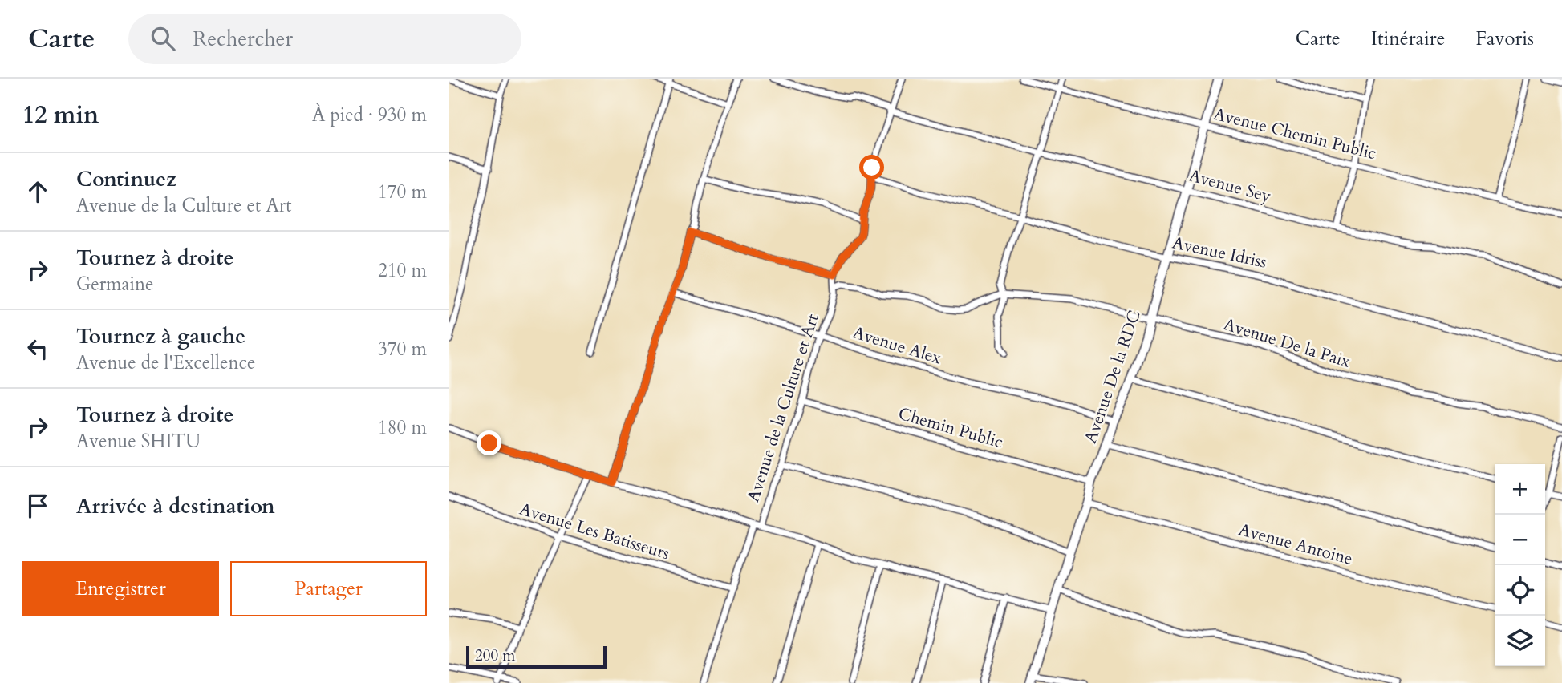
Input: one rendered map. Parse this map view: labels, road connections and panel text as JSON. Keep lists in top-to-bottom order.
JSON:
{
  "streets": {
    "street": [
      "Avenue Chemin Public",
      "Avenue Sey",
      "Avenue Idriss",
      "Avenue De la Paix",
      "Avenue Alex",
      "Avenue De la RDC",
      "Avenue de la Culture et Art",
      "Chemin Public",
      "Avenue Les Batisseurs",
      "Avenue Antoine"
    ]
  },
  "crossings": [
    ["Avenue Chemin Public", "Avenue De la RDC"],
    ["Avenue Sey", "Avenue De la RDC"],
    ["Avenue Sey", "Avenue de la Culture et Art"],
    ["Avenue Idriss", "Avenue De la RDC"],
    ["Avenue Idriss", "Avenue de la Culture et Art"],
    ["Avenue De la Paix", "Avenue De la RDC"],
    ["Avenue Alex", "Avenue De la RDC"],
    ["Avenue Alex", "Avenue de la Culture et Art"],
    ["Avenue De la RDC", "Chemin Public"],
    ["Avenue De la RDC", "Avenue Antoine"],
    ["Avenue de la Culture et Art", "Chemin Public"]
  ],
  "scale_bar": "200 m",
  "page": {
    "header": "Carte",
    "search": "Rechercher",
    "nav": ["Carte", "Itinéraire", "Favoris"],
    "heading": ["12 min", "À pied · 930 m"],
    "list": [
      ["Continuez", "Avenue de la Culture et Art", "170 m"],
      ["Tournez à droite", "Germaine", "210 m"],
      ["Tournez à gauche", "Avenue de l'Excellence", "370 m"],
      ["Tournez à droite", "Avenue SHITU", "180 m"],
      "Arrivée à destination"
    ],
    "map_buttons": ["+", "−"],
    "buttons": ["Enregistrer", "Partager"],
    "scale": "200 m"
  }
}
